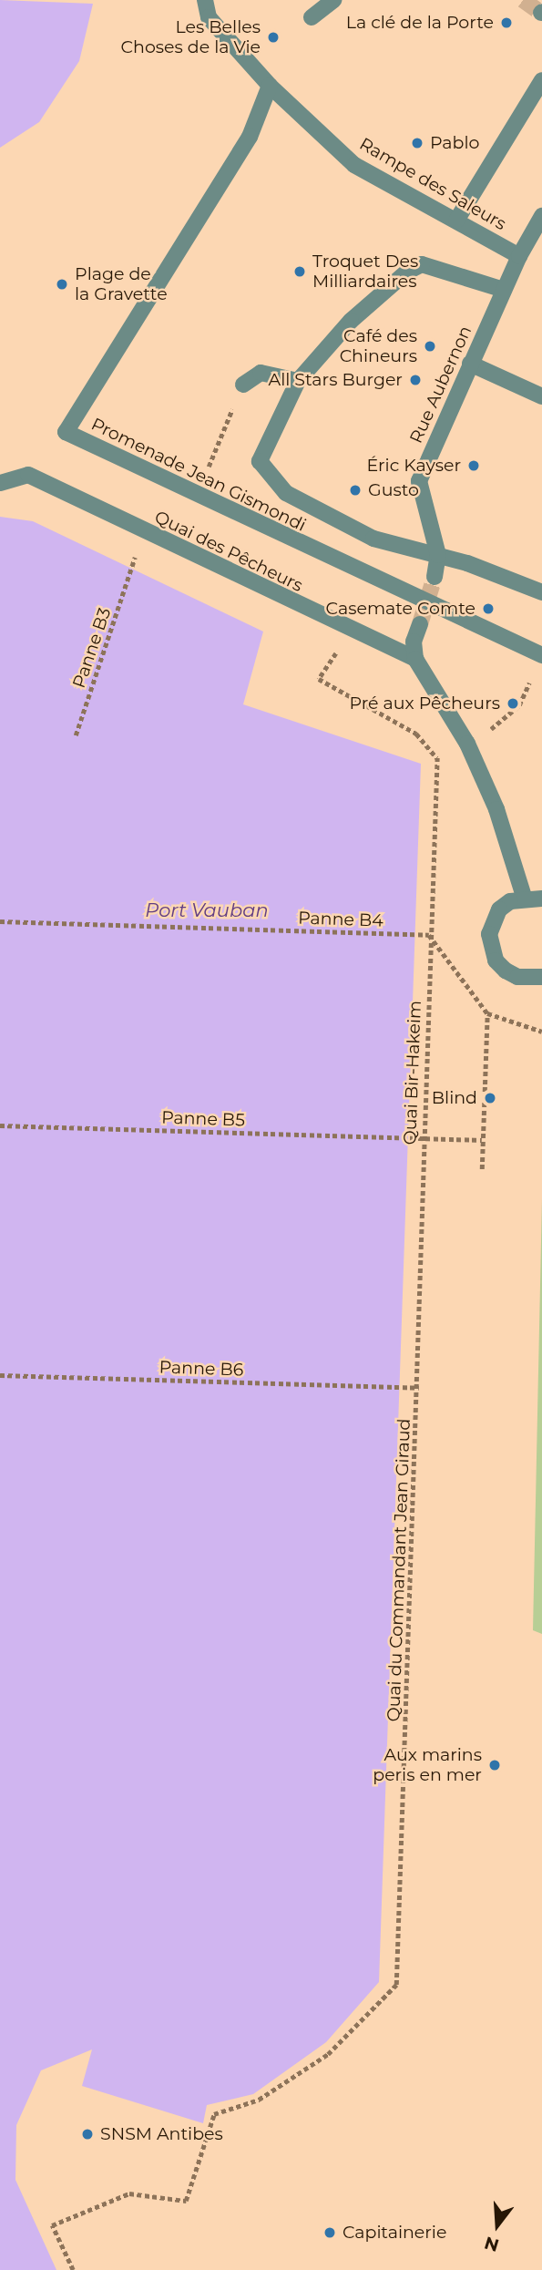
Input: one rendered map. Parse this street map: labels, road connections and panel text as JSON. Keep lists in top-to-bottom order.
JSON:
{
  "streets": {
    "street": [
      "Rampe des Saleurs",
      "Rue Aubernon",
      "Promenade Jean Gismondi",
      "Quai des Pêcheurs"
    ],
    "path": [
      "Panne B3",
      "Panne B4",
      "Quai Bir-Hakeim",
      "Panne B5",
      "Panne B6",
      "Quai du Commandant Jean Giraud"
    ]
  },
  "crossings": [
    ["Rampe des Saleurs", "Rue Aubernon"],
    ["Rampe des Saleurs", "Promenade Jean Gismondi"],
    ["Quai des Pêcheurs", "Quai Bir-Hakeim"],
    ["Panne B4", "Quai Bir-Hakeim"],
    ["Quai Bir-Hakeim", "Panne B5"],
    ["Quai Bir-Hakeim", "Panne B6"],
    ["Quai Bir-Hakeim", "Quai du Commandant Jean Giraud"],
    ["Panne B6", "Quai du Commandant Jean Giraud"]
  ],
  "water": ["Port Vauban"],
  "places": [
    "La clé de la Porte",
    "Les Belles Choses de la Vie",
    "Pablo",
    "Troquet Des Milliardaires",
    "Plage de la Gravette",
    "Café des Chineurs",
    "All Stars Burger",
    "Éric Kayser",
    "Gusto",
    "Casemate Comte",
    "Pré aux Pêcheurs",
    "Blind",
    "Aux marins peris en mer",
    "SNSM Antibes",
    "Capitainerie"
  ],
  "north": "bottom"
}
